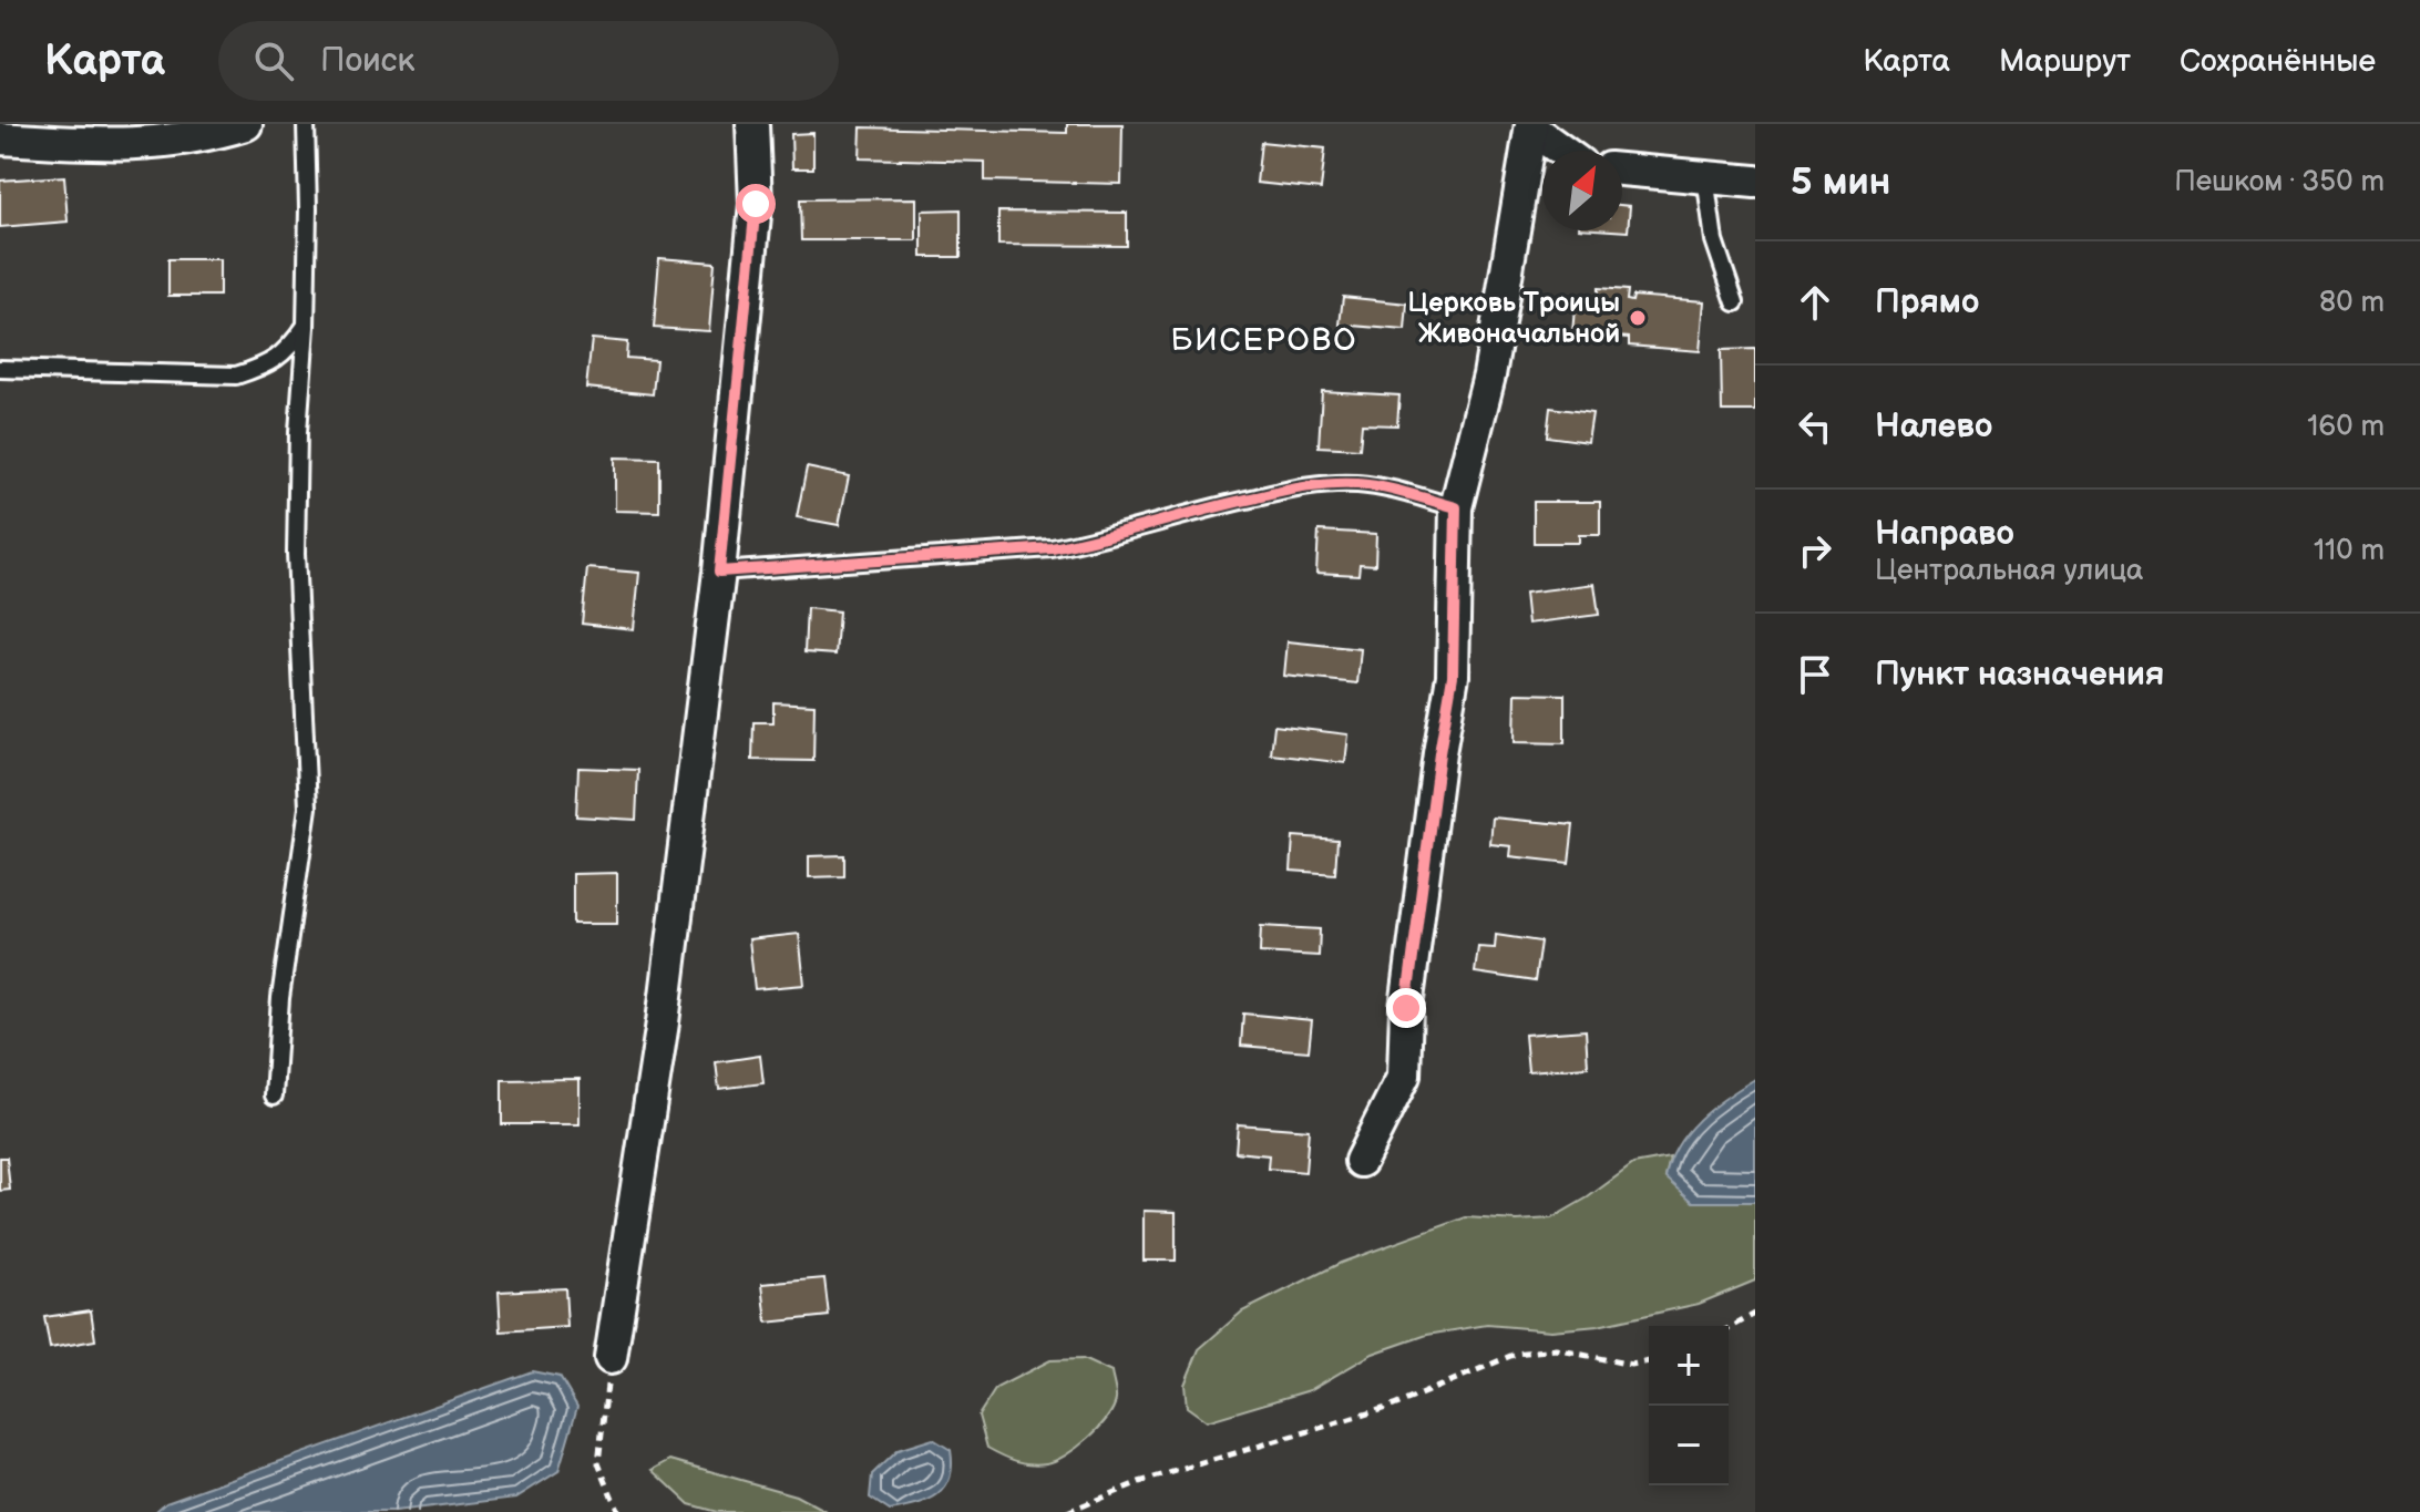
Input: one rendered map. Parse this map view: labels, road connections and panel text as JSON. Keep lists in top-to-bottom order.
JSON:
{
  "districts": ["БИСЕРОВО"],
  "places": ["Церковь Троицы Живоначальной"],
  "north": "top right",
  "page": {
    "header": "Карта",
    "search": "Поиск",
    "nav": ["Карта", "Маршрут", "Сохранённые"],
    "heading": ["5 мин", "Пешком · 350 m"],
    "list": [
      ["Прямо", "80 m"],
      ["Налево", "160 m"],
      ["Направо", "Центральная улица", "110 m"],
      "Пункт назначения"
    ],
    "map_buttons": ["+", "−"]
  }
}
